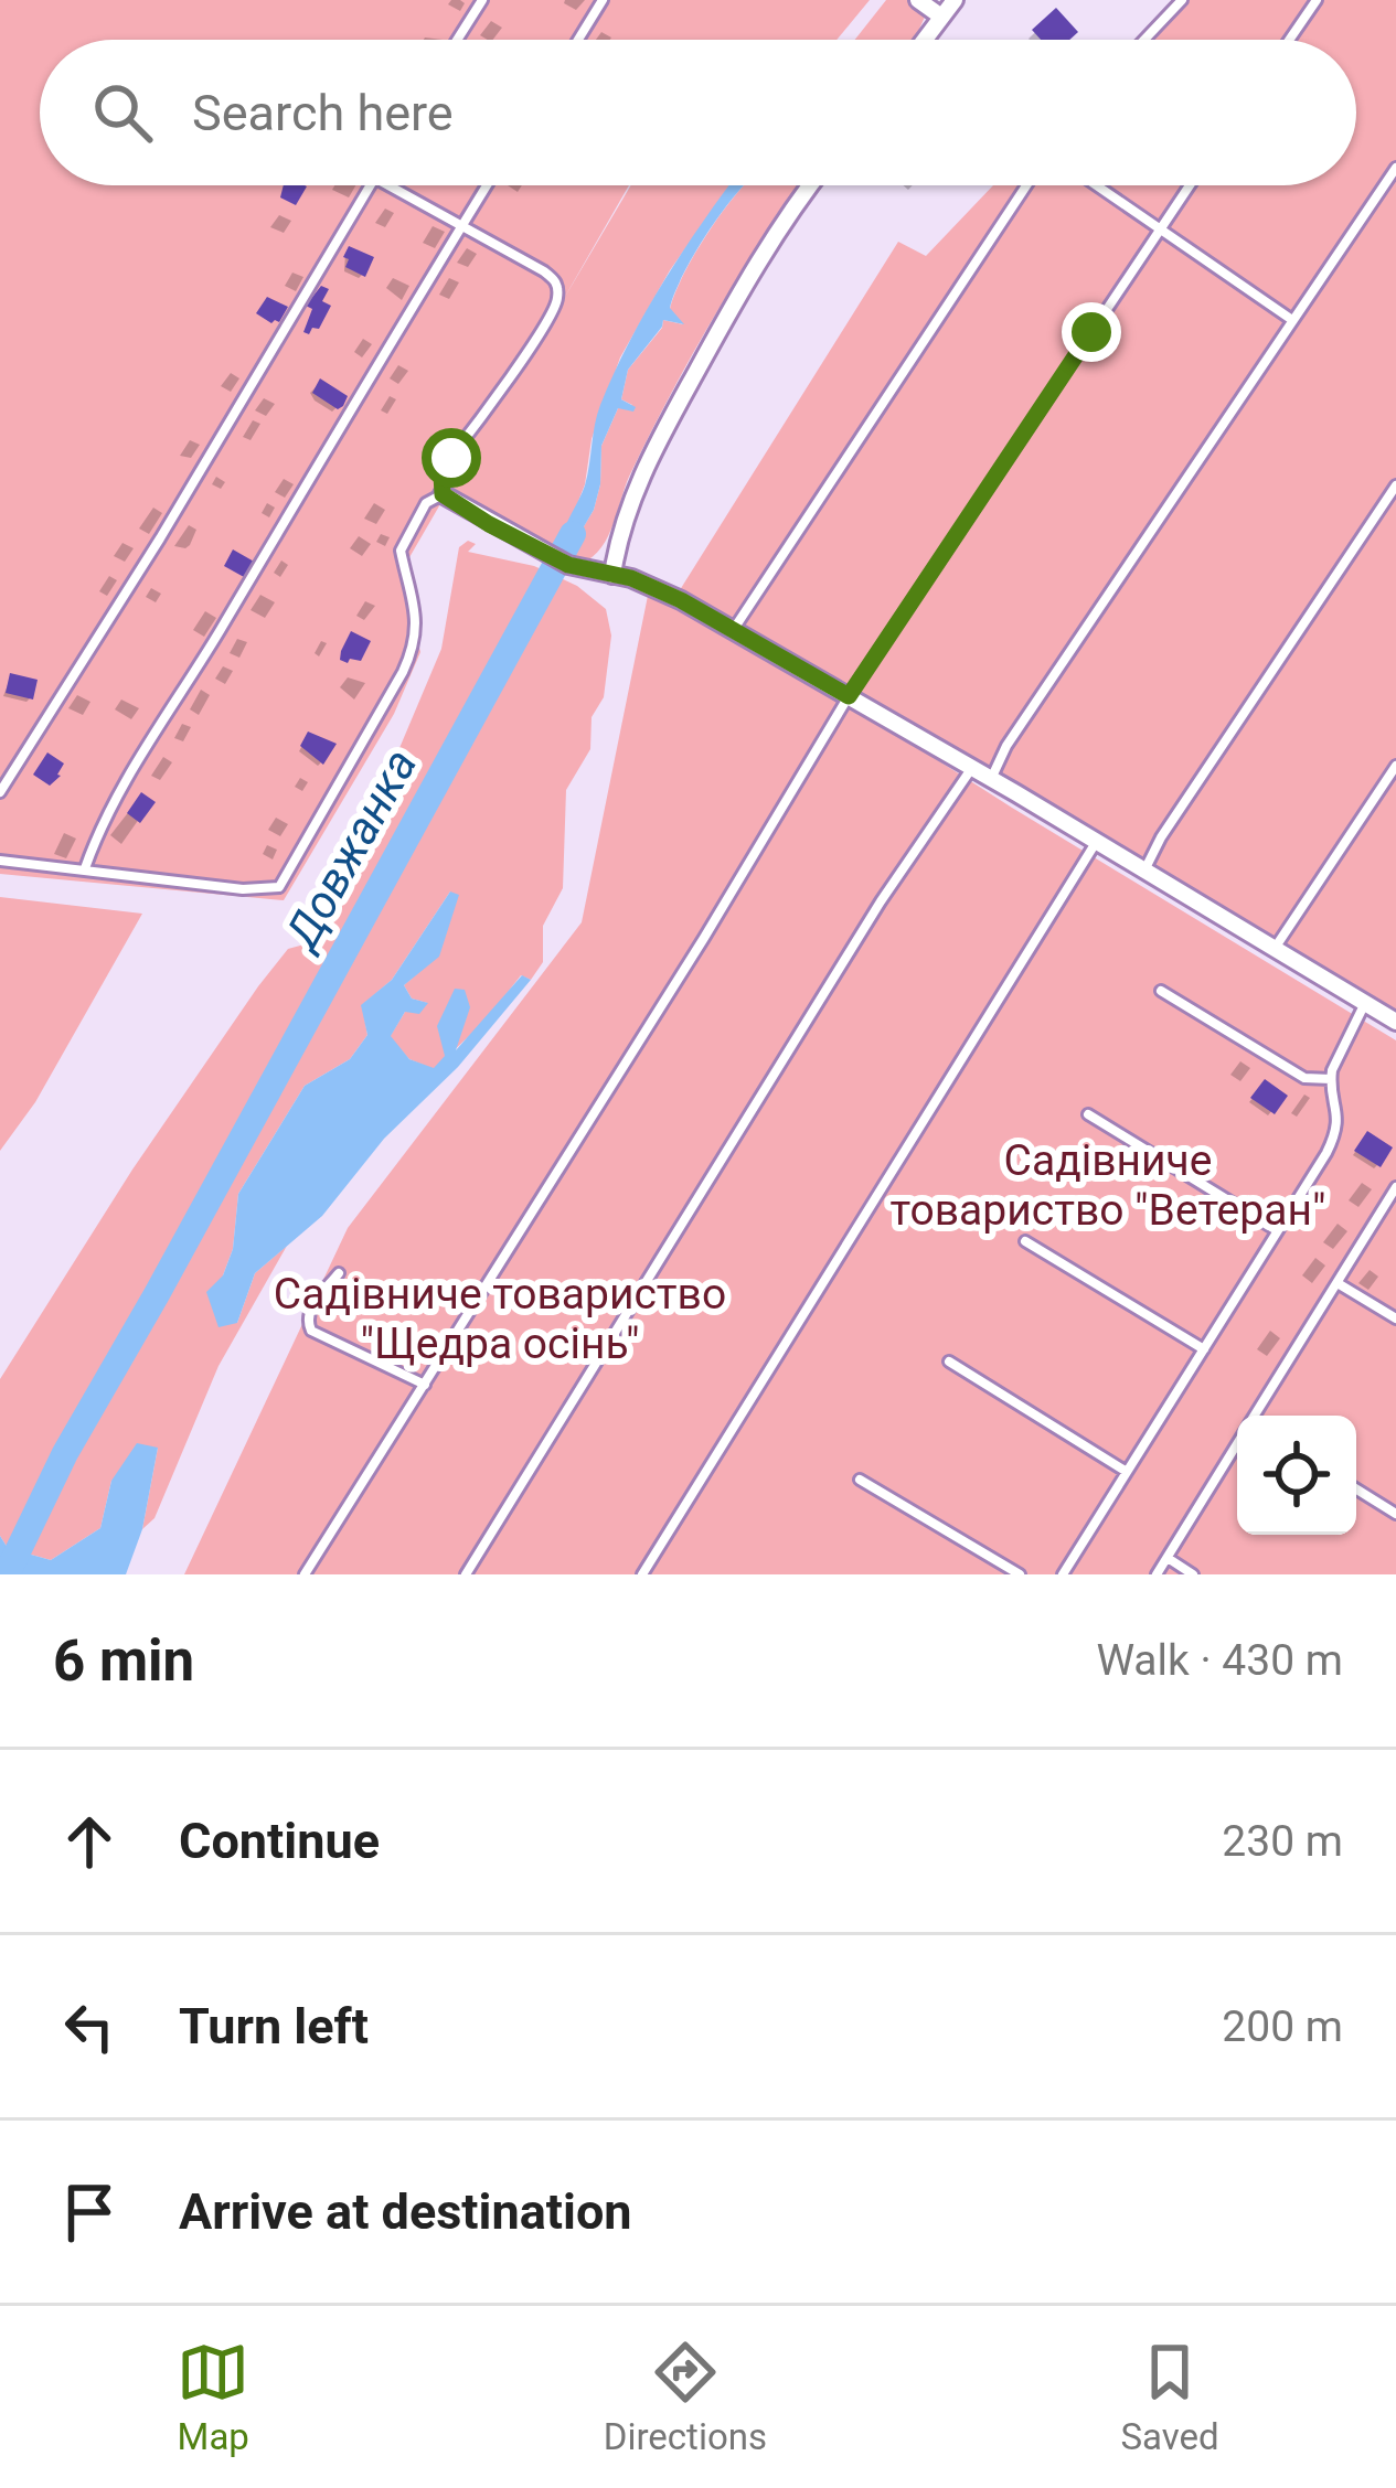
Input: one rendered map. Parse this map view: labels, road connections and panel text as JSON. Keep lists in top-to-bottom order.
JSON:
{
  "water": ["Довжанка"],
  "parks": ["Садівниче товариство \"Ветеран\"", "Садівниче товариство \"Щедра осінь\""],
  "page": {
    "search": "Search here",
    "heading": ["6 min", "Walk · 430 m"],
    "list": [
      ["Continue", "230 m"],
      ["Turn left", "200 m"],
      "Arrive at destination"
    ],
    "nav": ["Map", "Directions", "Saved"]
  }
}
